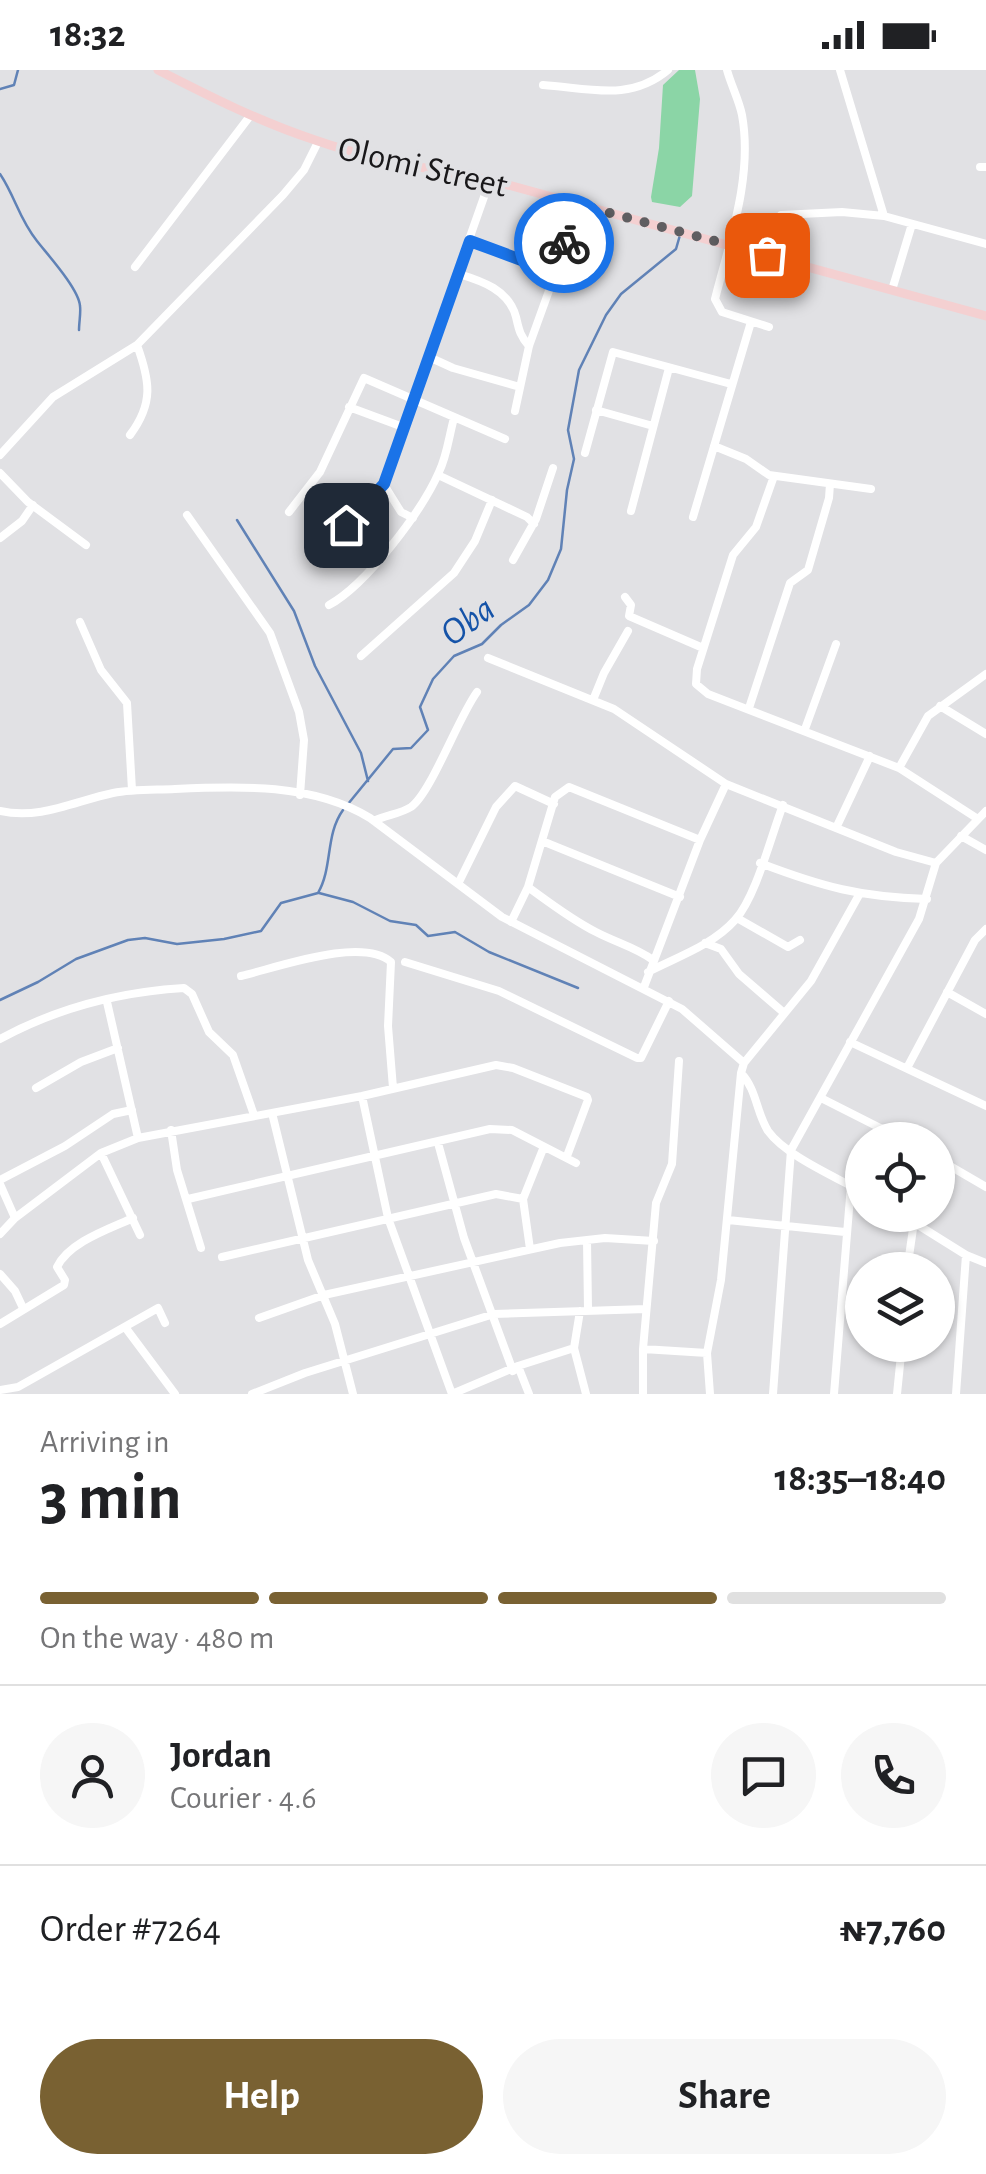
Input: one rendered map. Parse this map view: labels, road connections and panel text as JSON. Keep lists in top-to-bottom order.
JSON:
{
  "streets": {
    "main road": ["Olomi Street"]
  },
  "water": ["Oba"],
  "page": {
    "status": "18:32",
    "heading": ["3 min", "Arriving in", "18:35–18:40"],
    "panel": [
      "Jordan",
      "Courier · 4.6",
      "Order #7264",
      "₦7,760"
    ],
    "bar": "On the way · 480 m",
    "buttons": ["Help", "Share"]
  }
}
